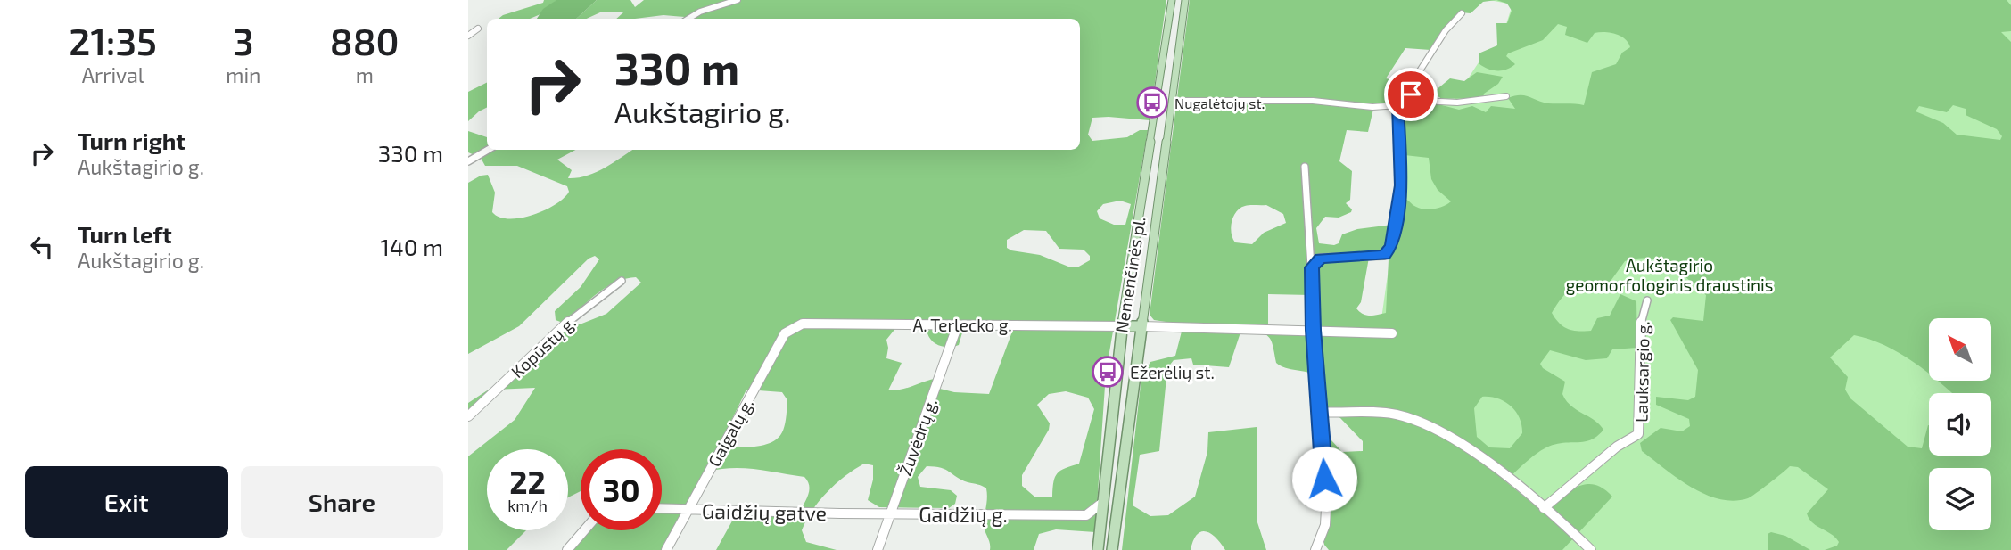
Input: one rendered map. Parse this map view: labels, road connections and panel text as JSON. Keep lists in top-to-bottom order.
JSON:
{
  "streets": {
    "main road": ["Nemenčinės pl."],
    "street": [
      "A. Terlecko g.",
      "Kopūstų g.",
      "Lauksargio g.",
      "Gaigalų g.",
      "Žuvėdrų g.",
      "Gaidžių gatve",
      "Gaidžių g."
    ]
  },
  "crossings": [
    ["Nemenčinės pl.", "A. Terlecko g."],
    ["A. Terlecko g.", "Gaigalų g."],
    ["A. Terlecko g.", "Žuvėdrų g."],
    ["Gaigalų g.", "Gaidžių gatve"],
    ["Žuvėdrų g.", "Gaidžių g."],
    ["Gaidžių gatve", "Gaidžių g."]
  ],
  "parks": ["Aukštagirio geomorfologinis draustinis"],
  "places": {
    "bus stop": ["Nugalėtojų st.", "Ežerėlių st."]
  },
  "north": "top left",
  "page": {
    "eta": [
      "21:35",
      "Arrival",
      "3",
      "min",
      "880",
      "m"
    ],
    "turn": ["330 m", "Aukštagirio g."],
    "list": [
      {
        "name": "Turn right",
        "note": "Aukštagirio g.",
        "value": "330 m"
      },
      {
        "name": "Turn left",
        "note": "Aukštagirio g.",
        "value": "140 m"
      }
    ],
    "speed": "22 km/h",
    "limit": "30",
    "buttons": ["Exit", "Share"]
  }
}
